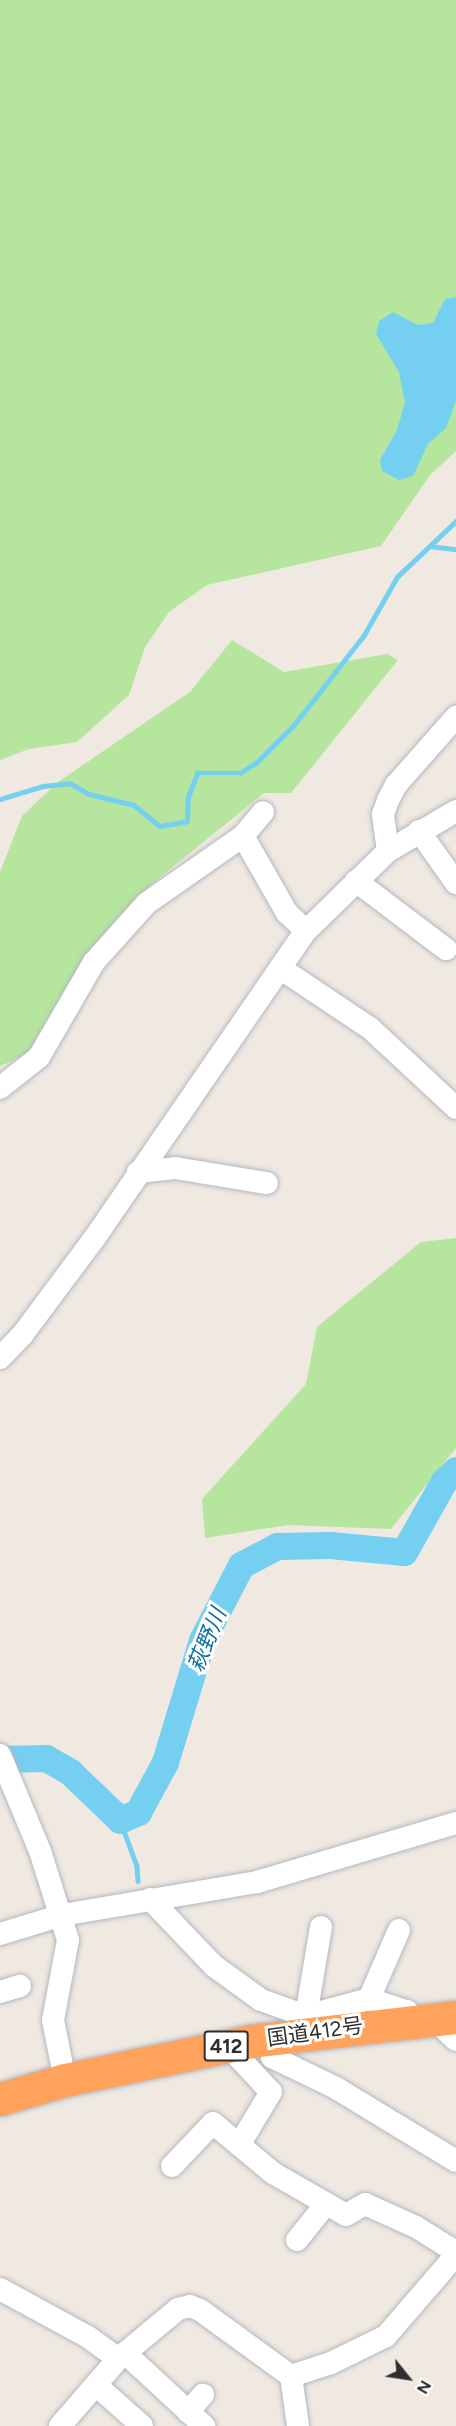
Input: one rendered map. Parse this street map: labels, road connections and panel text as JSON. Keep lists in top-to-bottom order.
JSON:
{
  "streets": {
    "highway": ["国道412号", "412"]
  },
  "water": ["萩野川"],
  "north": "bottom right"
}
